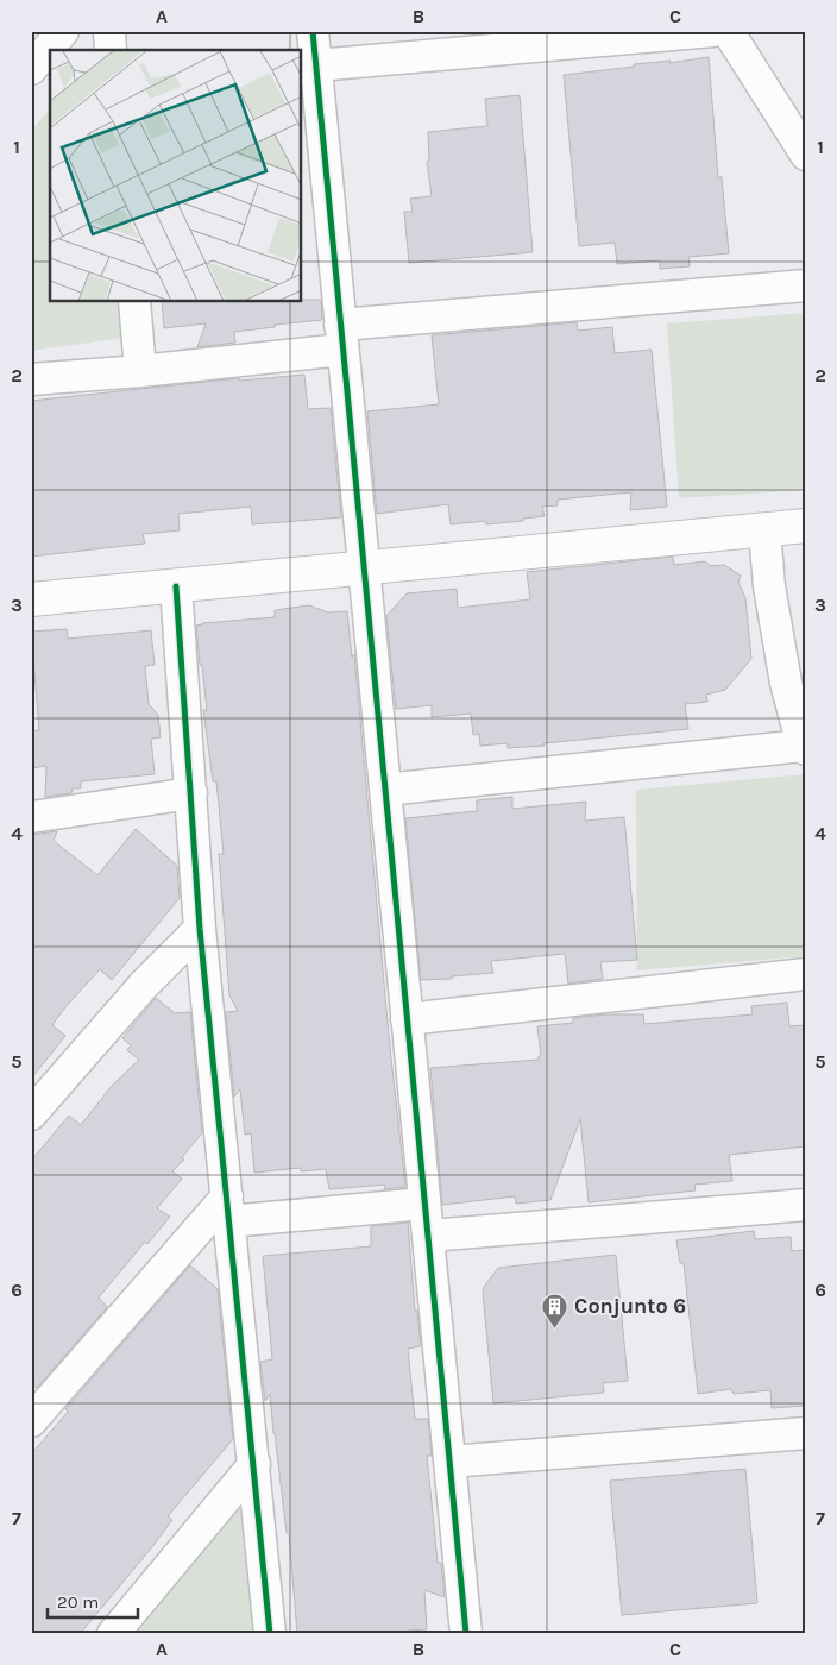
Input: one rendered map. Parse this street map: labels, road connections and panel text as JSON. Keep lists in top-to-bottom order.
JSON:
{
  "places": {
    "building": ["Conjunto 6"]
  },
  "scale_bar": "20 m",
  "grid": {
    "columns": ["A", "B", "C"],
    "rows": [
      "1",
      "2",
      "3",
      "4",
      "5",
      "6",
      "7"
    ]
  }
}
